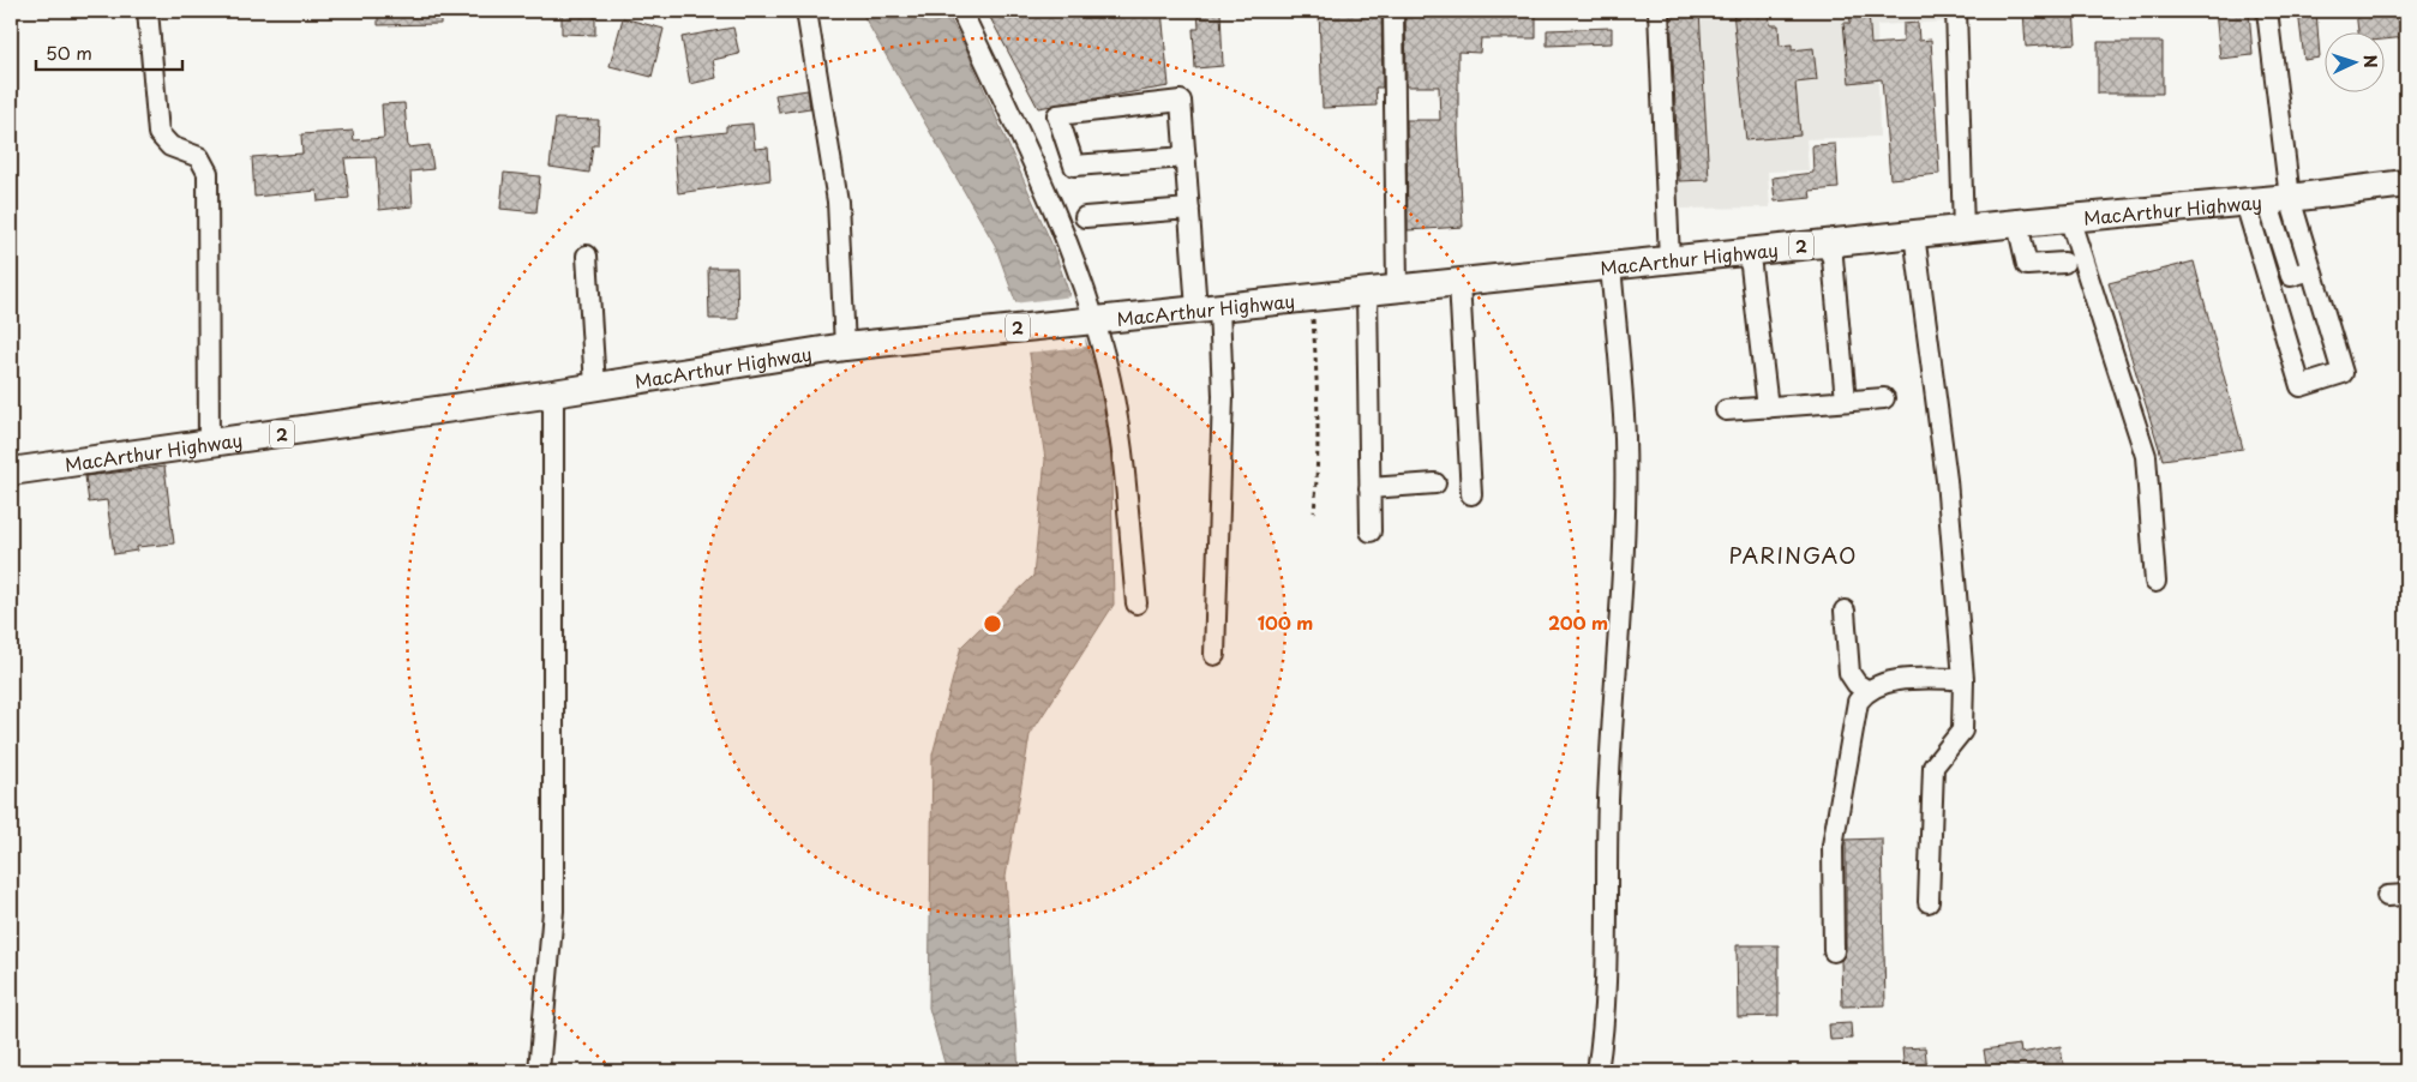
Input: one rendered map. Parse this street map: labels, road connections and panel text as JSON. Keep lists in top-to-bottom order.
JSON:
{
  "streets": {
    "highway": ["MacArthur Highway", "2"]
  },
  "districts": ["PARINGAO"],
  "scale_bar": "50 m",
  "north": "right",
  "rings": ["100 m", "200 m"]
}
